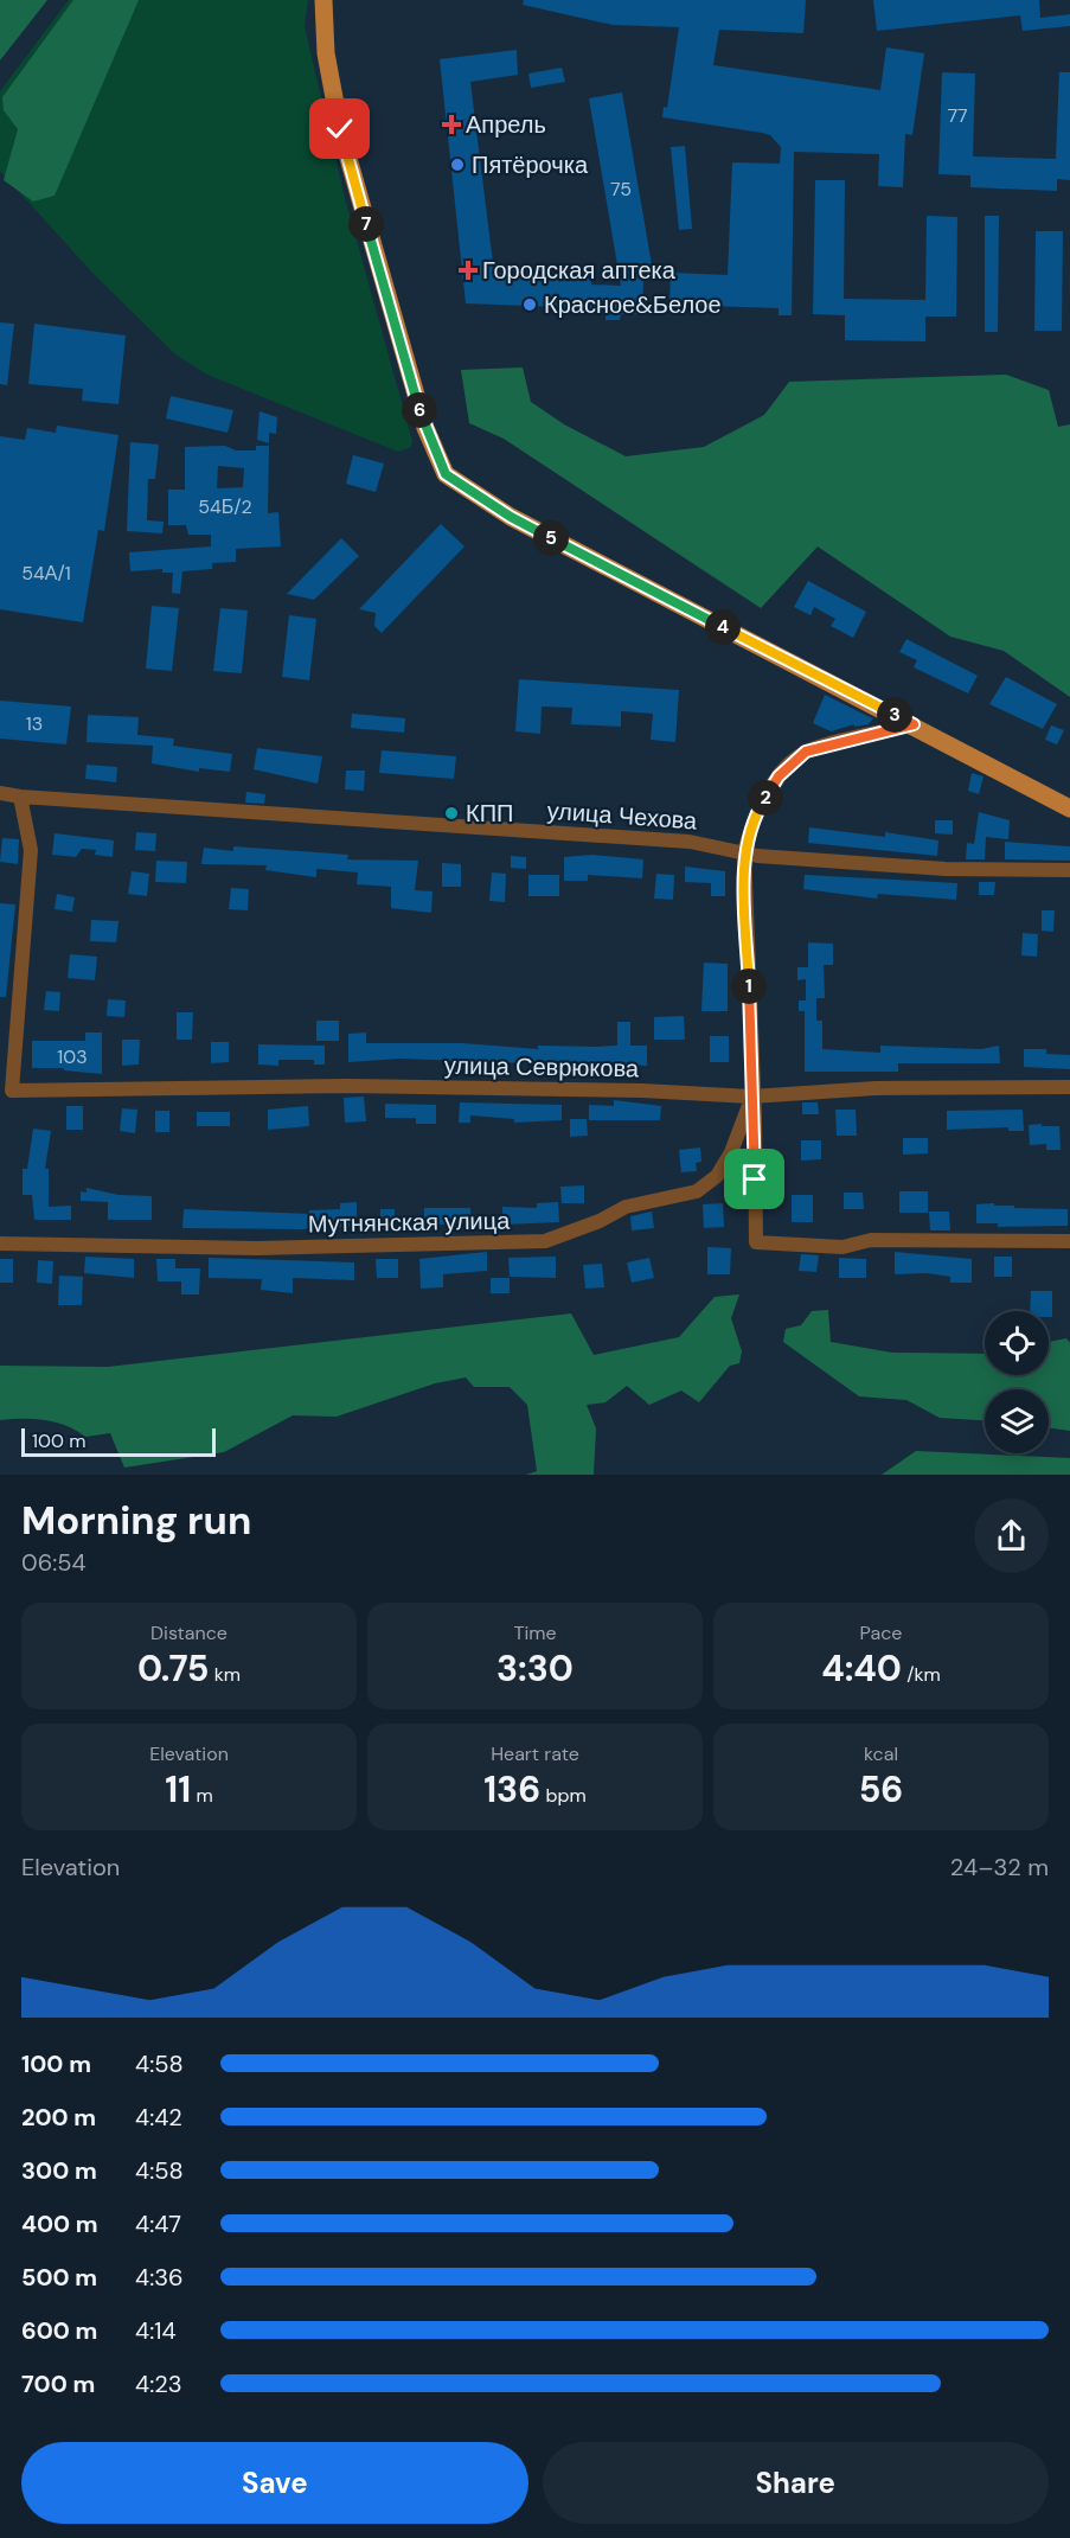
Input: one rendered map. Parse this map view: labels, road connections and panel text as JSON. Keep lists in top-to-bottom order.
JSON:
{
  "streets": {
    "street": ["улица Чехова", "улица Севрюкова", "Мутнянская улица"]
  },
  "crossings": [
    ["улица Севрюкова", "Мутнянская улица"]
  ],
  "places": {
    "health": ["Апрель", "Городская аптека"],
    "other": ["Пятёрочка", "Красное&Белое", "КПП"]
  },
  "house_numbers": [
    "77",
    "75",
    "54Б/2",
    "54А/1",
    "13",
    "103"
  ],
  "scale_bar": "100 m",
  "page": {
    "pins": [
      "7",
      "6",
      "5",
      "4",
      "3",
      "2",
      "1"
    ],
    "scale": "100 m",
    "heading": ["Morning run", "06:54"],
    "stats": [
      ["Distance", "0.75 km"],
      ["Time", "3:30"],
      ["Pace", "4:40 /km"],
      ["Elevation", "11 m"],
      ["Heart rate", "136 bpm"],
      ["kcal", "56"]
    ],
    "chart": ["Elevation", "24–32 m"],
    "list": [
      {
        "name": "100 m",
        "note": "4:58"
      },
      {
        "name": "200 m",
        "note": "4:42"
      },
      {
        "name": "300 m",
        "note": "4:58"
      },
      {
        "name": "400 m",
        "note": "4:47"
      },
      {
        "name": "500 m",
        "note": "4:36"
      },
      {
        "name": "600 m",
        "note": "4:14"
      },
      {
        "name": "700 m",
        "note": "4:23"
      }
    ],
    "buttons": ["Save", "Share"]
  }
}
